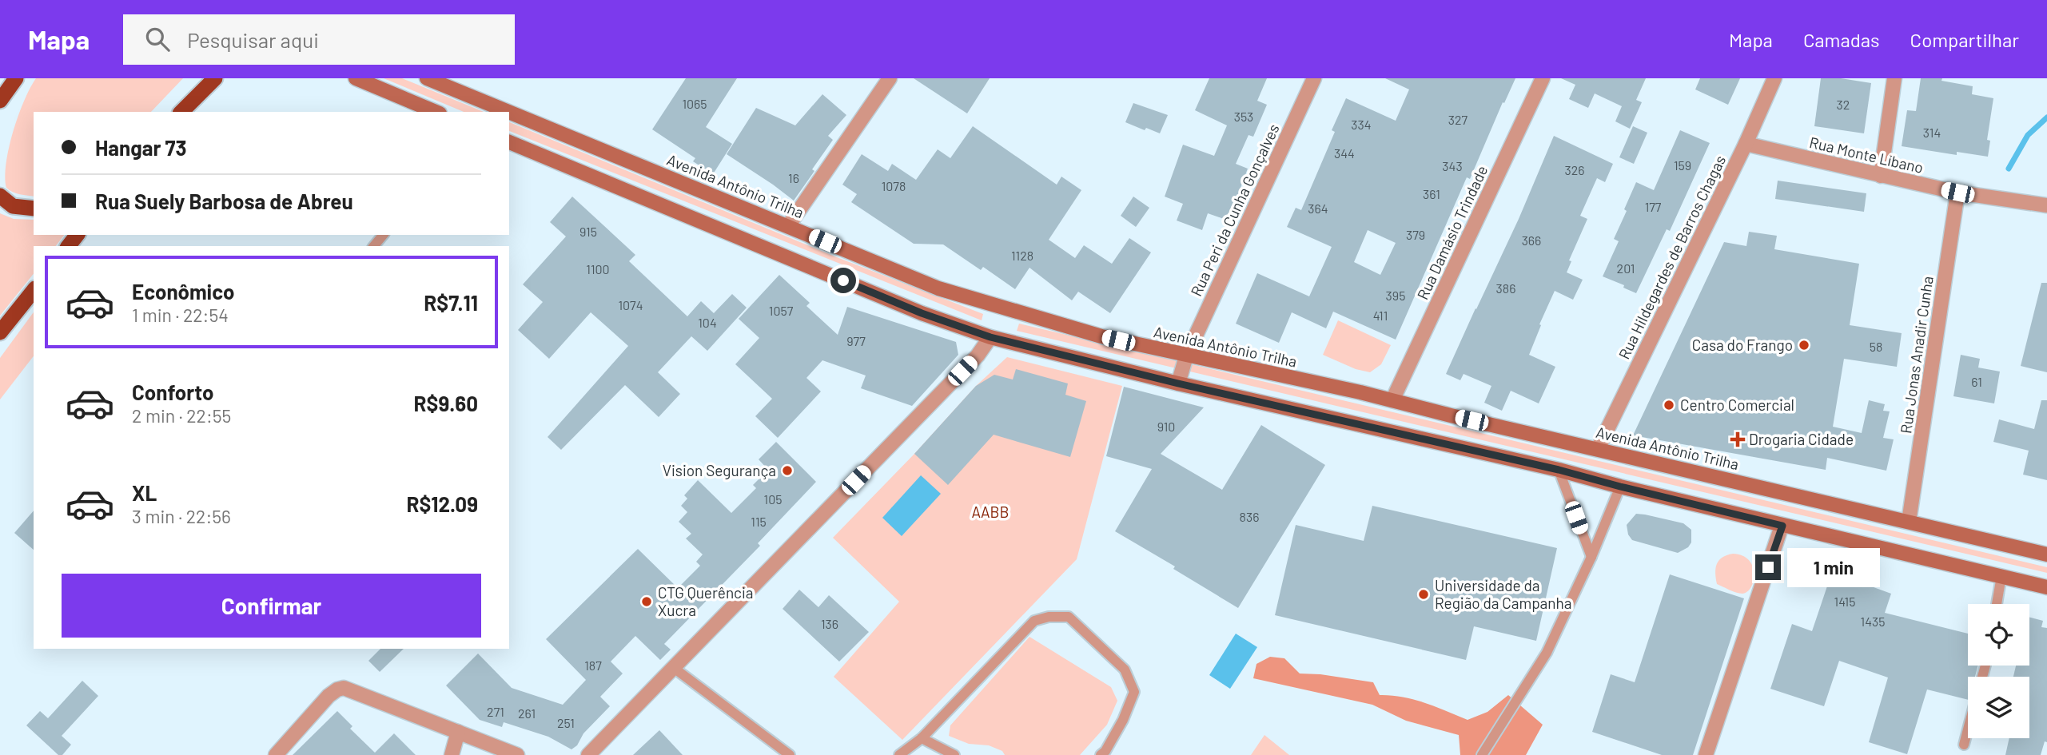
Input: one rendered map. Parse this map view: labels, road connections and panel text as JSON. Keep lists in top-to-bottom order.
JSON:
{
  "streets": {
    "main road": ["Avenida Antônio Trilha"],
    "street": [
      "Rua Monte Líbano",
      "Rua Peri da Cunha Gonçalves",
      "Rua Damásio Trindade",
      "Rua Hildegardes de Barros Chagas",
      "Rua Jonas Anadir Cunha"
    ]
  },
  "crossings": [
    ["Rua Monte Líbano", "Rua Hildegardes de Barros Chagas"],
    ["Rua Monte Líbano", "Rua Jonas Anadir Cunha"],
    ["Avenida Antônio Trilha", "Rua Peri da Cunha Gonçalves"],
    ["Avenida Antônio Trilha", "Rua Damásio Trindade"],
    ["Avenida Antônio Trilha", "Rua Hildegardes de Barros Chagas"],
    ["Avenida Antônio Trilha", "Rua Jonas Anadir Cunha"]
  ],
  "parks": ["AABB"],
  "places": {
    "other": [
      "Casa do Frango",
      "Centro Comercial",
      "Vision Segurança",
      "Universidade da Região da Campanha",
      "CTG Querência Xucra"
    ],
    "health": ["Drogaria Cidade"]
  },
  "house_numbers": [
    "1065",
    "32",
    "353",
    "327",
    "334",
    "314",
    "344",
    "159",
    "343",
    "326",
    "16",
    "1078",
    "361",
    "177",
    "364",
    "915",
    "379",
    "366",
    "1128",
    "201",
    "1100",
    "386",
    "395",
    "1074",
    "1057",
    "411",
    "104",
    "977",
    "58",
    "61",
    "910",
    "105",
    "836",
    "115",
    "1415",
    "1435",
    "136",
    "187",
    "271",
    "261",
    "251"
  ],
  "page": {
    "header": "Mapa",
    "search": "Pesquisar aqui",
    "nav": ["Mapa", "Camadas", "Compartilhar"],
    "banner": ["Hangar 73", "Rua Suely Barbosa de Abreu"],
    "list": [
      {
        "name": "Econômico",
        "note": "1 min · 22:54",
        "value": "R$7.11"
      },
      {
        "name": "Conforto",
        "note": "2 min · 22:55",
        "value": "R$9.60"
      },
      {
        "name": "XL",
        "note": "3 min · 22:56",
        "value": "R$12.09"
      }
    ],
    "bubble": "1 min",
    "buttons": "Confirmar"
  }
}
